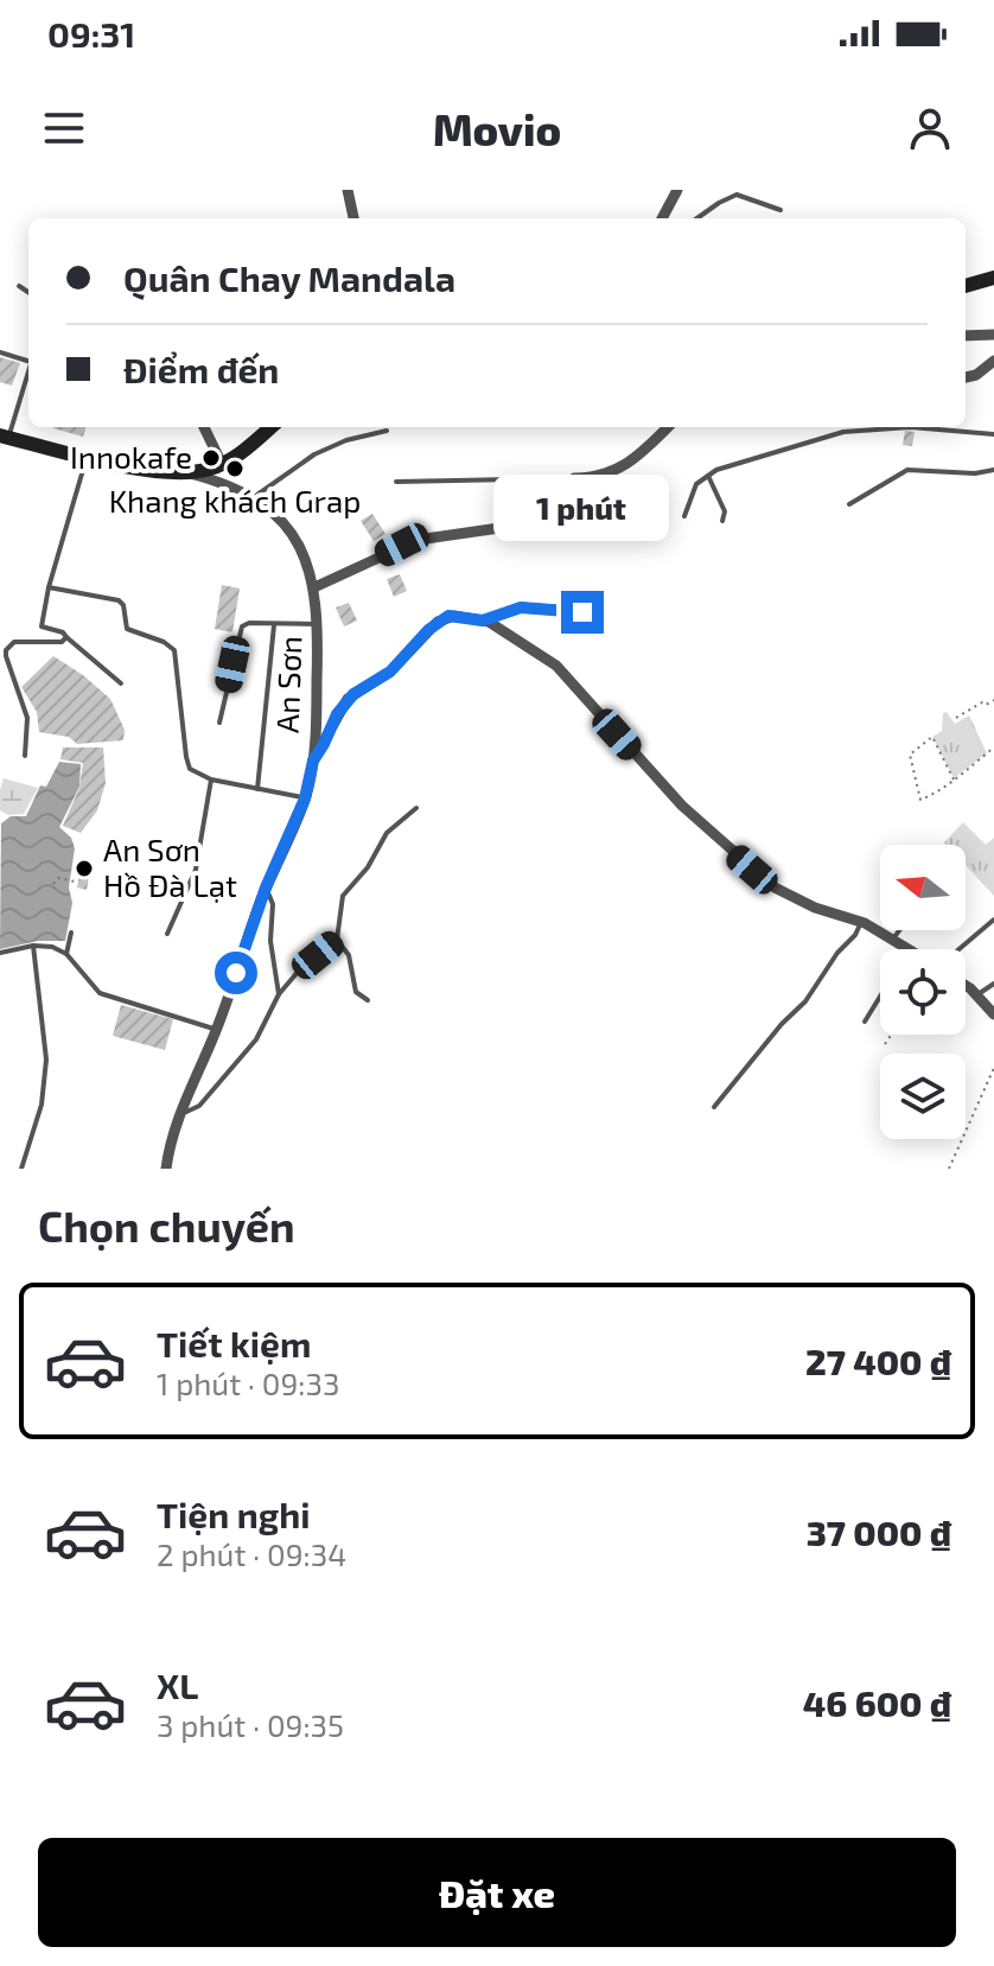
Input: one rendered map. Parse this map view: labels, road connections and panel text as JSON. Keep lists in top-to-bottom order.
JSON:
{
  "streets": {
    "street": ["An Sơn"]
  },
  "places": ["Innokafe", "Khang khách Grap", "An Sơn Hồ Đà Lạt"],
  "north": "left",
  "page": {
    "status": "09:31",
    "header": "Movio",
    "banner": ["Quân Chay Mandala", "Điểm đến"],
    "bubble": "1 phút",
    "heading": "Chọn chuyến",
    "list": [
      {
        "name": "Tiết kiệm",
        "note": "1 phút · 09:33",
        "value": "27 400 ₫"
      },
      {
        "name": "Tiện nghi",
        "note": "2 phút · 09:34",
        "value": "37 000 ₫"
      },
      {
        "name": "XL",
        "note": "3 phút · 09:35",
        "value": "46 600 ₫"
      }
    ],
    "buttons": "Đặt xe"
  }
}
